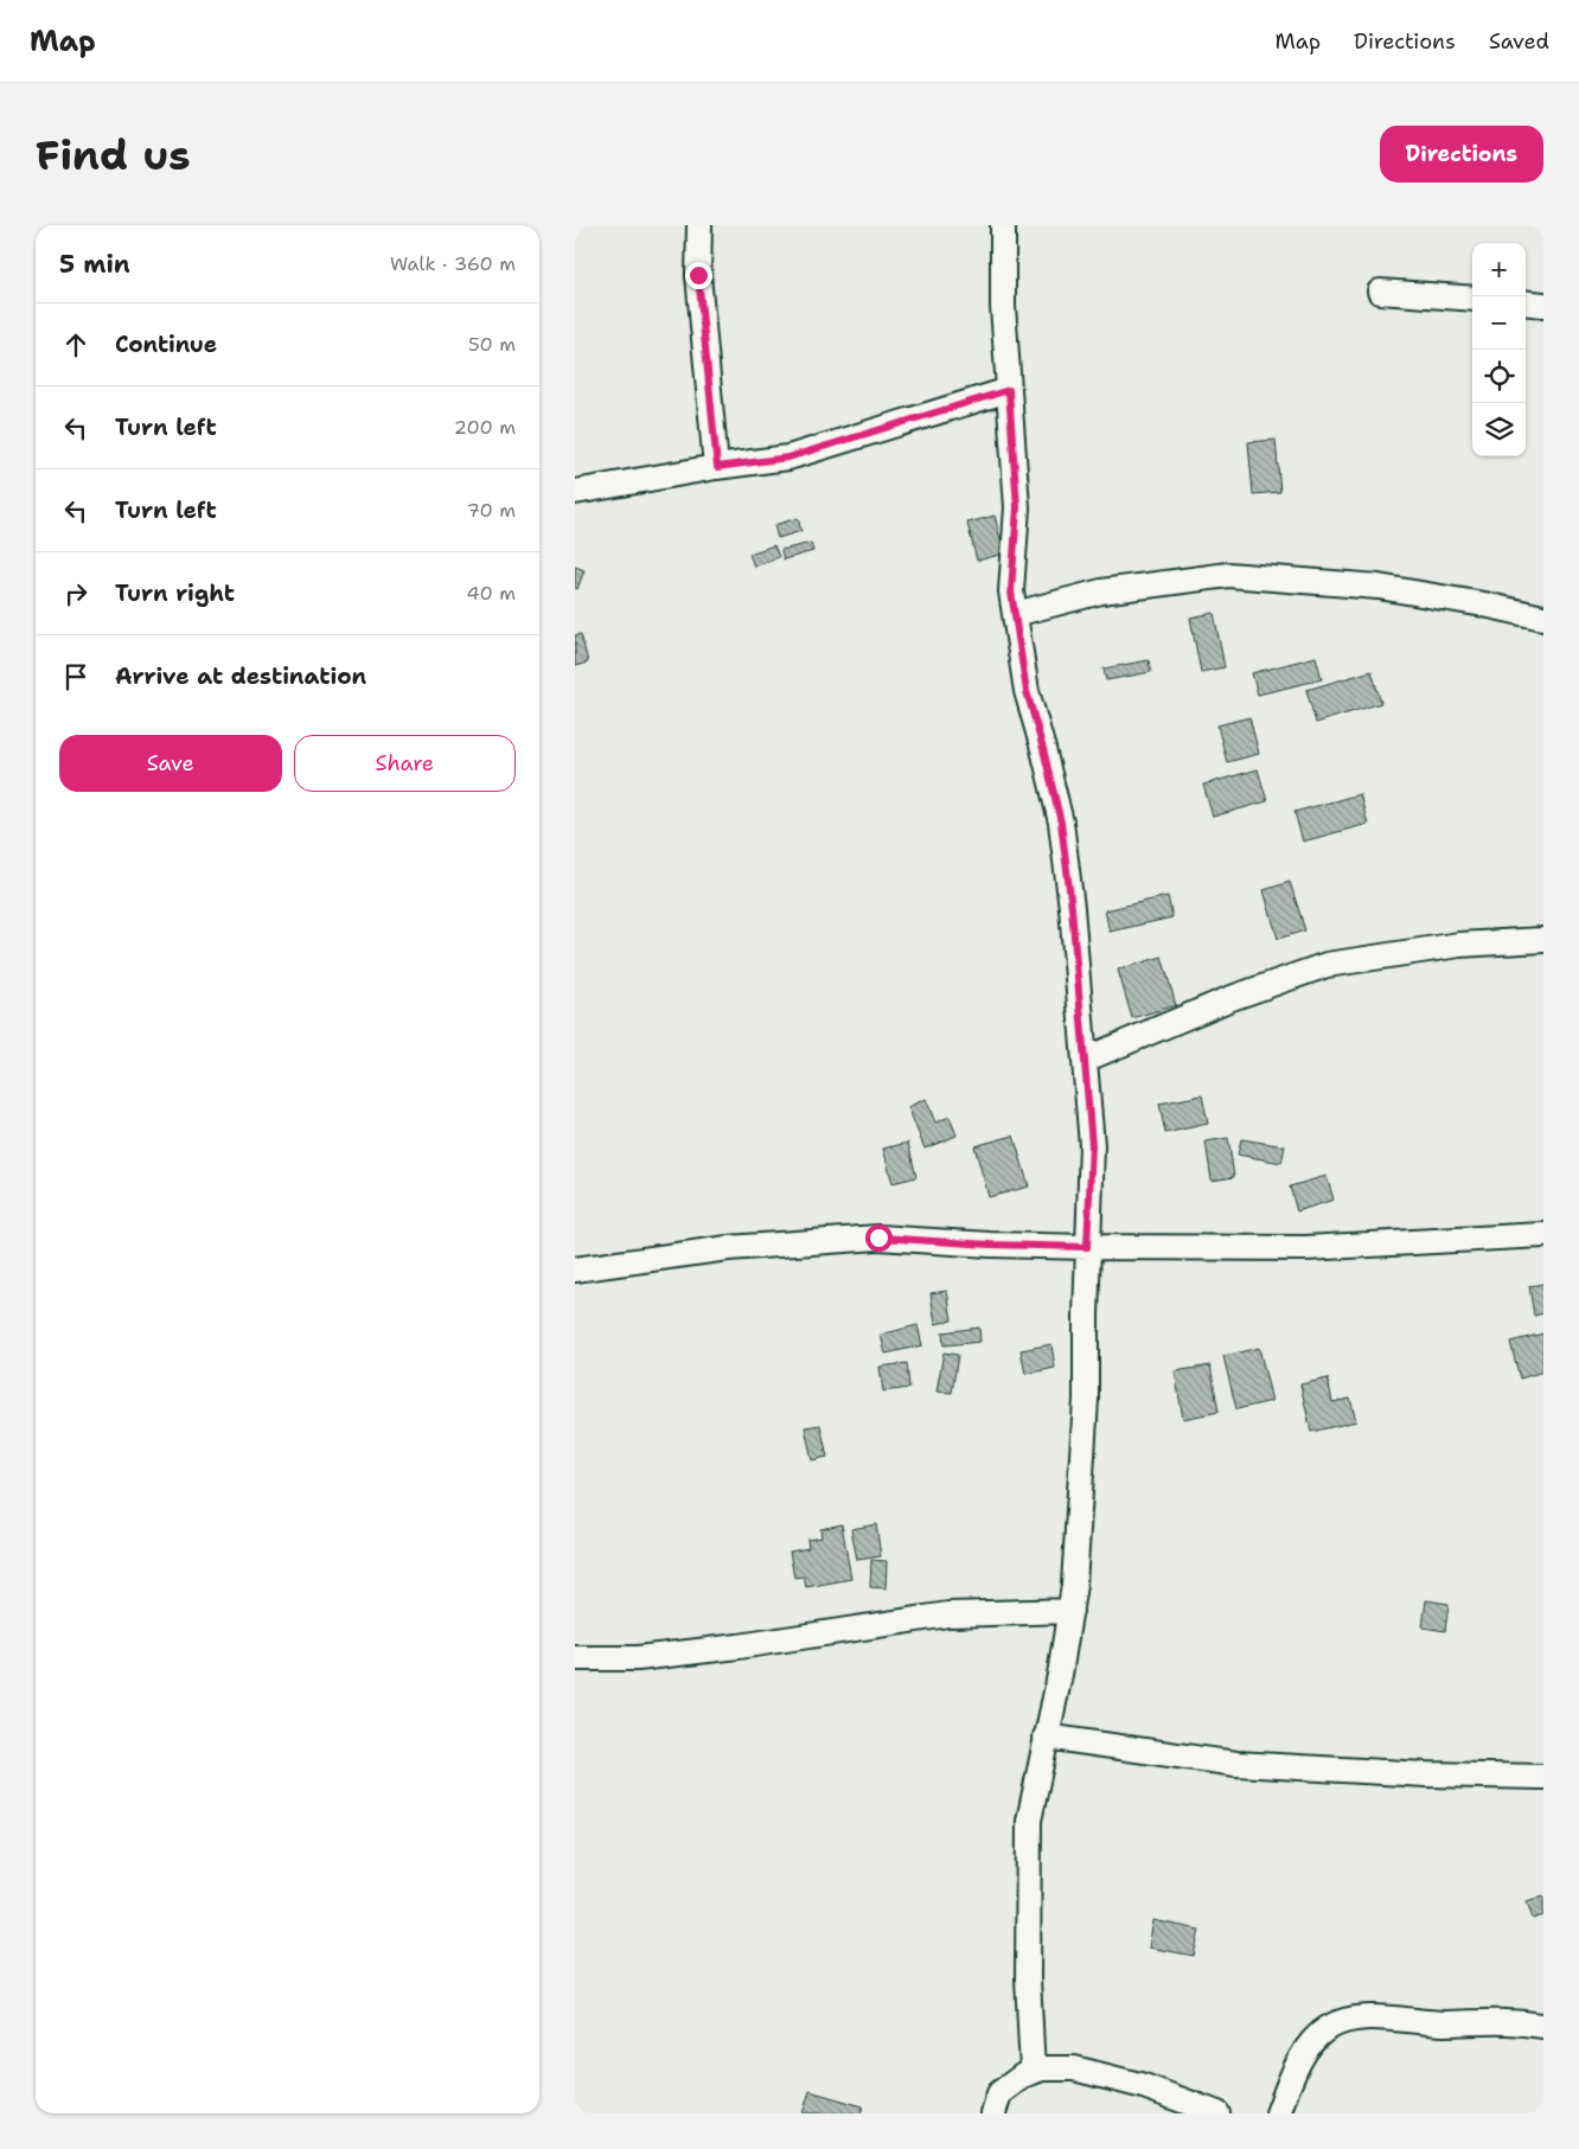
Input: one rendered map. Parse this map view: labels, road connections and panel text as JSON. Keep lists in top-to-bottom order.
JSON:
{
  "page": {
    "header": "Map",
    "nav": ["Map", "Directions", "Saved"],
    "buttons": [
      "Directions",
      ["Save", "Share"]
    ],
    "title": "Find us",
    "heading": ["5 min", "Walk · 360 m"],
    "map_buttons": ["+", "−"],
    "list": [
      ["Continue", "50 m"],
      ["Turn left", "200 m"],
      ["Turn left", "70 m"],
      ["Turn right", "40 m"],
      "Arrive at destination"
    ]
  }
}
